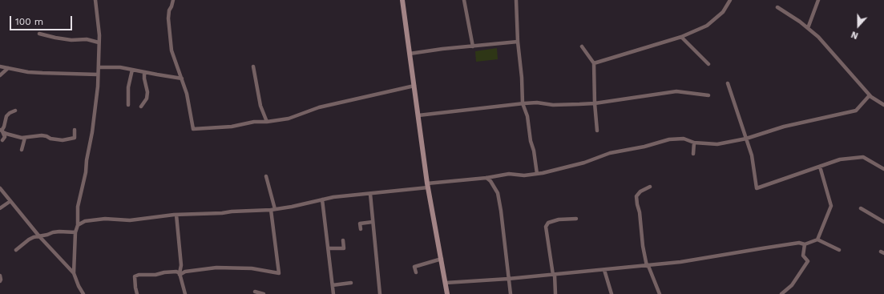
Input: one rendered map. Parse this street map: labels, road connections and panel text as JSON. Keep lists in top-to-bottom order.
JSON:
{
  "scale_bar": "100 m",
  "north": "bottom"
}
